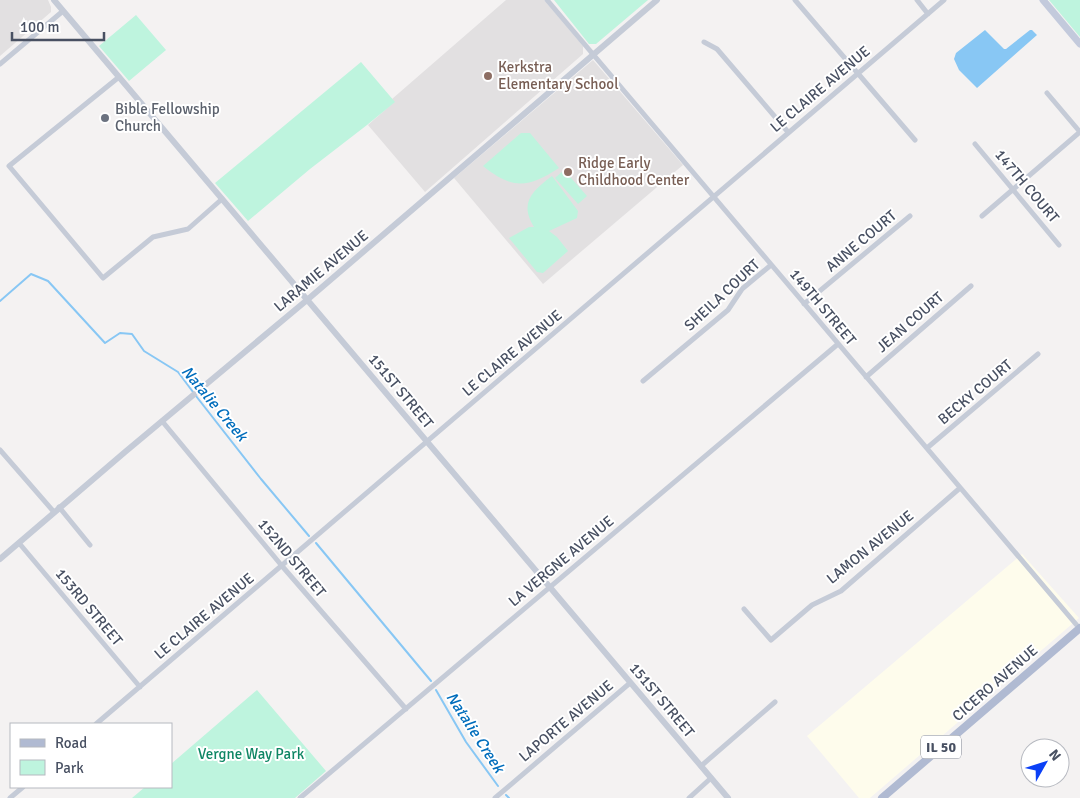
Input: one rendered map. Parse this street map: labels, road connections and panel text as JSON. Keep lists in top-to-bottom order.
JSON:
{
  "streets": {
    "main road": ["CICERO AVENUE", "IL 50"],
    "street": [
      "LE CLAIRE AVENUE",
      "147TH COURT",
      "ANNE COURT",
      "LARAMIE AVENUE",
      "SHEILA COURT",
      "149TH STREET",
      "JEAN COURT",
      "151ST STREET",
      "BECKY COURT",
      "LAMON AVENUE",
      "152ND STREET",
      "LA VERGNE AVENUE",
      "153RD STREET",
      "LAPORTE AVENUE"
    ]
  },
  "crossings": [
    ["LE CLAIRE AVENUE", "149TH STREET"],
    ["LE CLAIRE AVENUE", "151ST STREET"],
    ["LE CLAIRE AVENUE", "152ND STREET"],
    ["LE CLAIRE AVENUE", "153RD STREET"],
    ["ANNE COURT", "149TH STREET"],
    ["LARAMIE AVENUE", "149TH STREET"],
    ["LARAMIE AVENUE", "151ST STREET"],
    ["LARAMIE AVENUE", "152ND STREET"],
    ["LARAMIE AVENUE", "153RD STREET"],
    ["SHEILA COURT", "149TH STREET"],
    ["149TH STREET", "JEAN COURT"],
    ["149TH STREET", "BECKY COURT"],
    ["149TH STREET", "LAMON AVENUE"],
    ["149TH STREET", "LA VERGNE AVENUE"],
    ["149TH STREET", "CICERO AVENUE"],
    ["151ST STREET", "LA VERGNE AVENUE"],
    ["151ST STREET", "LAPORTE AVENUE"],
    ["152ND STREET", "LA VERGNE AVENUE"]
  ],
  "water": ["Natalie Creek"],
  "parks": ["Vergne Way Park"],
  "places": ["Kerkstra Elementary School", "Bible Fellowship Church", "Ridge Early Childhood Center"],
  "legend": ["Road", "Park"],
  "scale_bar": "100 m",
  "north": "top right"
}
